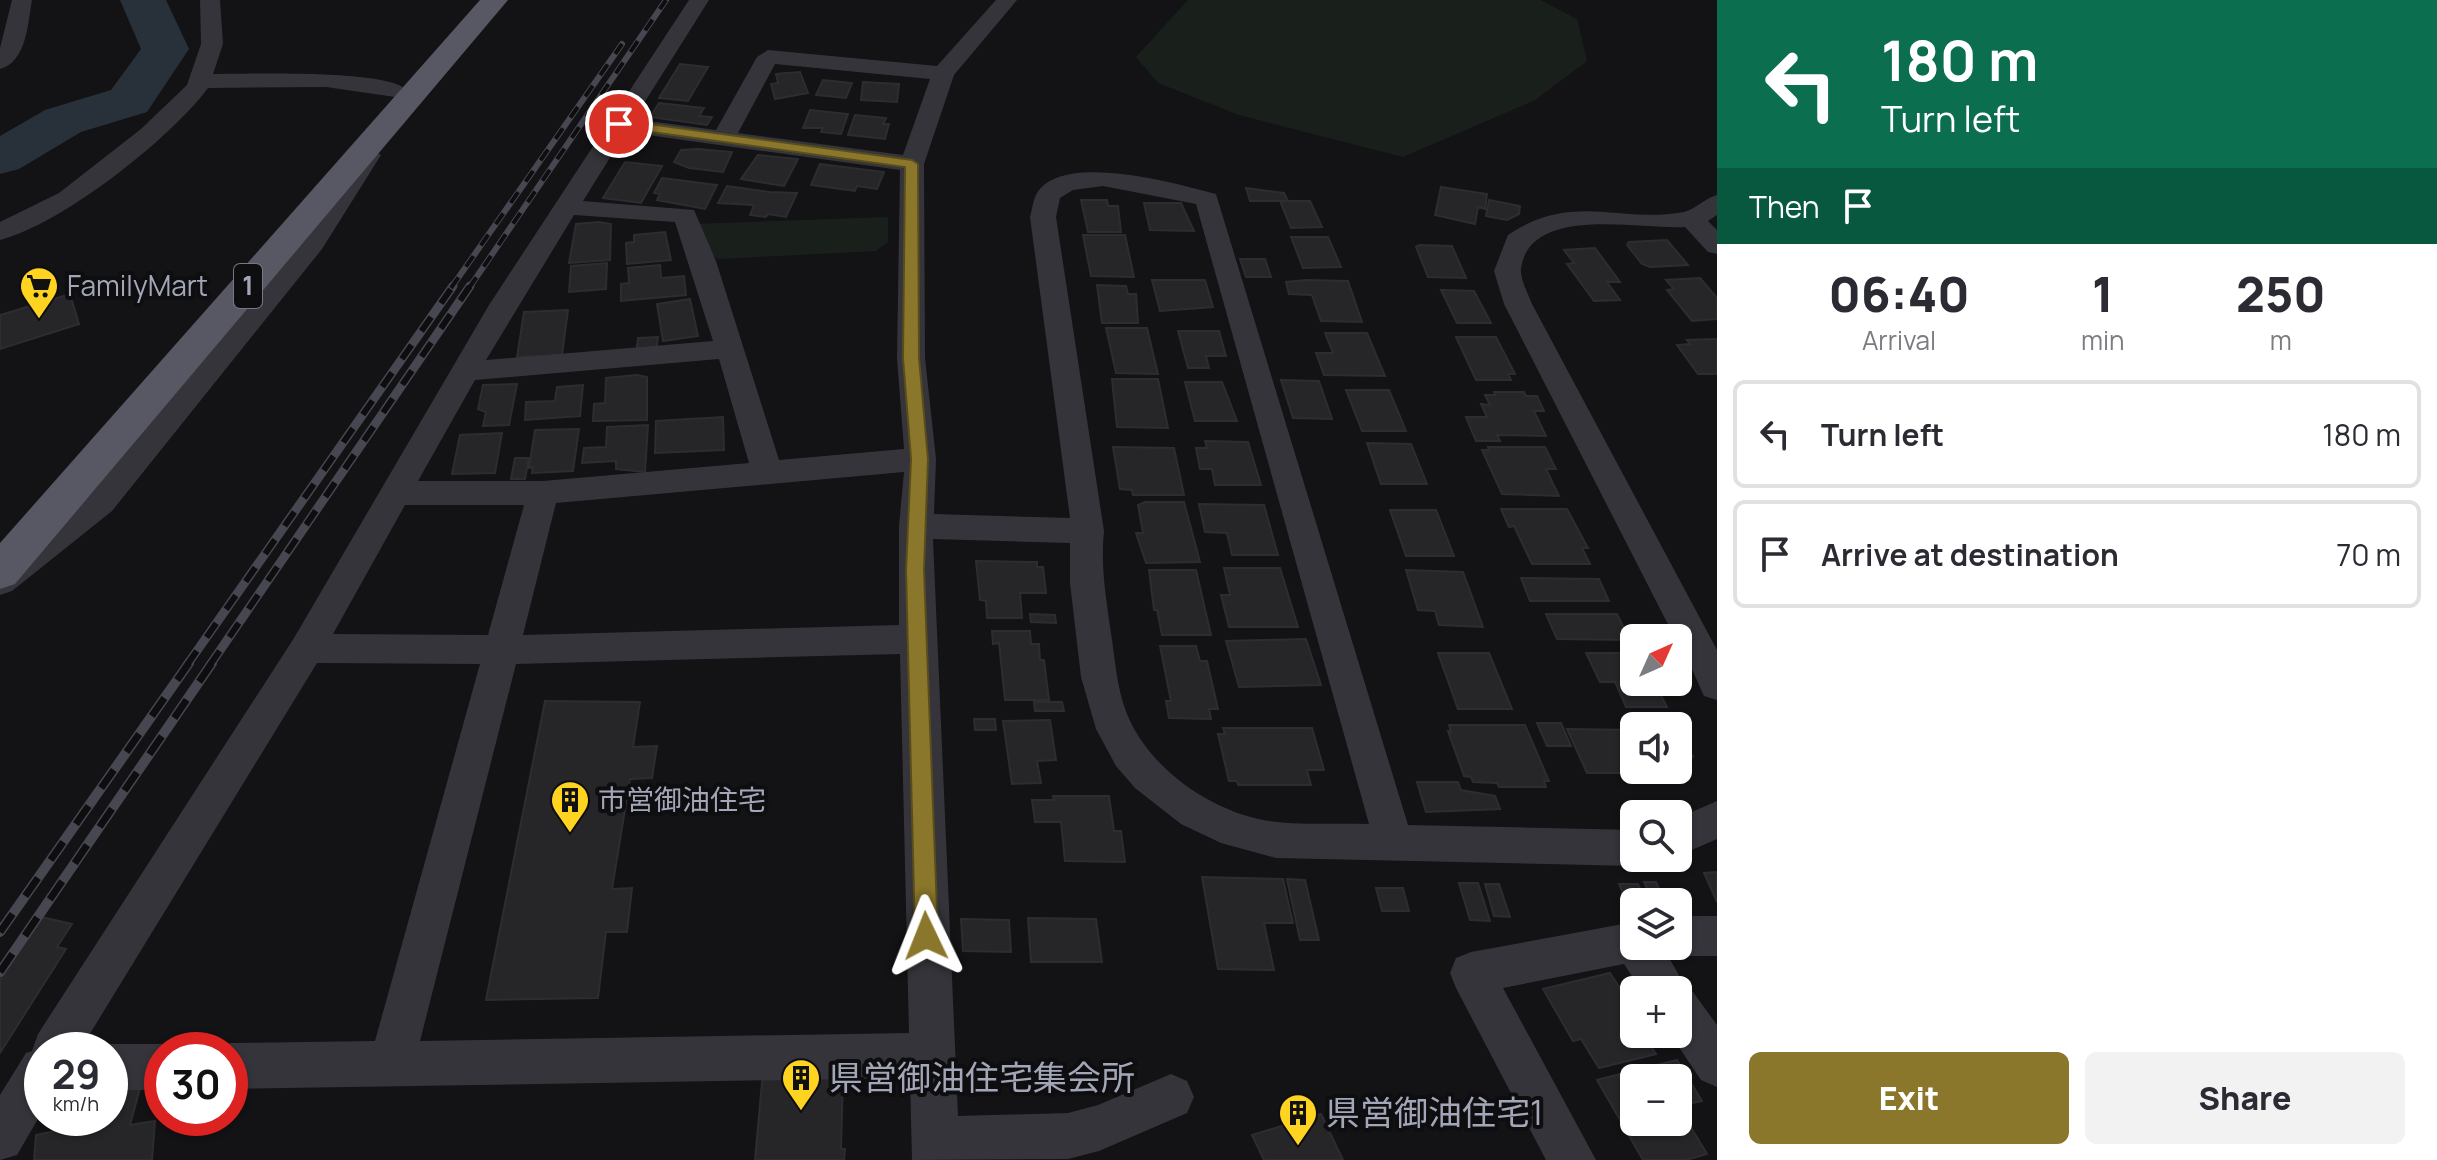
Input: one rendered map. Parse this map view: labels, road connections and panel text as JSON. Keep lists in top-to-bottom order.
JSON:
{
  "streets": {
    "highway": ["1"]
  },
  "places": {
    "supermarket": ["FamilyMart"],
    "building": ["市営御油住宅", "県営御油住宅集会所", "県営御油住宅1"]
  },
  "north": "top right",
  "page": {
    "turn": ["180 m", "Turn left"],
    "then": "Then",
    "eta": [
      "06:40",
      "Arrival",
      "1",
      "min",
      "250",
      "m"
    ],
    "list": [
      {
        "name": "Turn left",
        "value": "180 m"
      },
      {
        "name": "Arrive at destination",
        "value": "70 m"
      }
    ],
    "map_buttons": ["+", "−"],
    "speed": "29 km/h",
    "limit": "30",
    "buttons": ["Exit", "Share"]
  }
}
